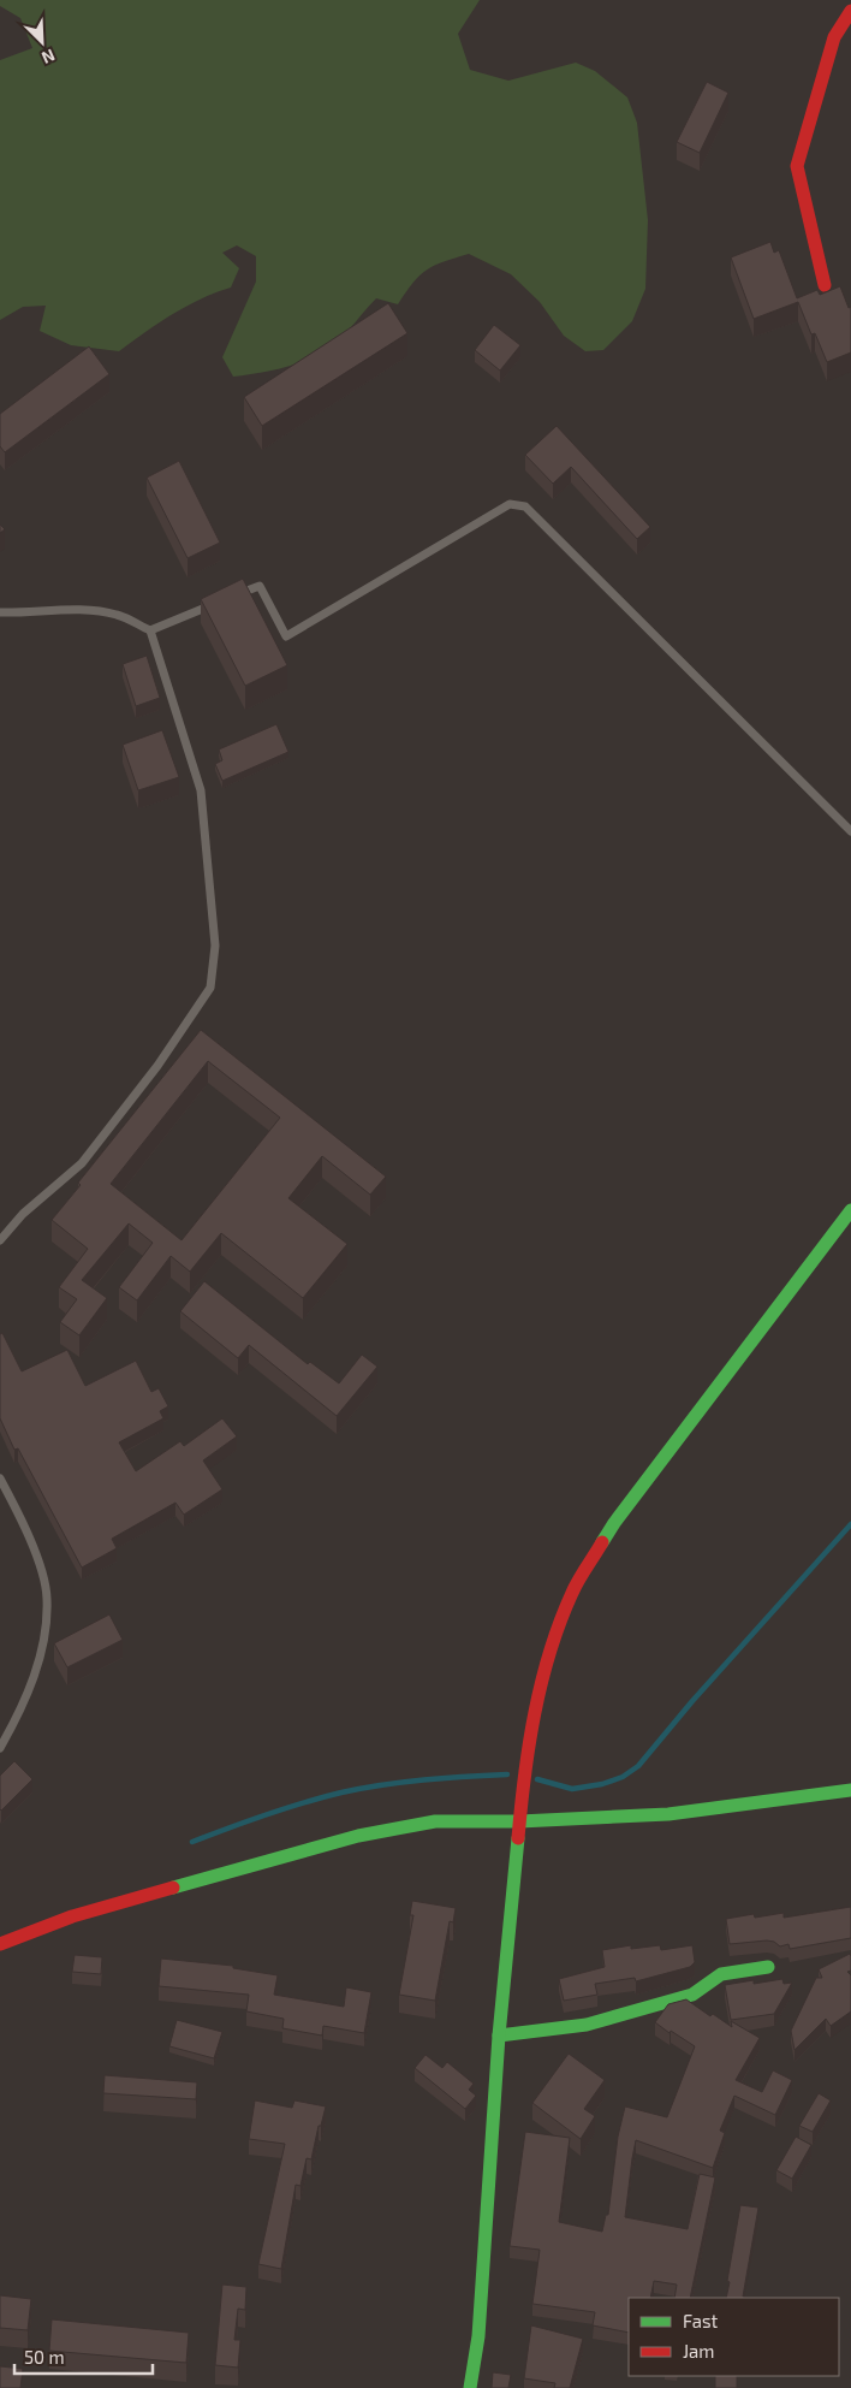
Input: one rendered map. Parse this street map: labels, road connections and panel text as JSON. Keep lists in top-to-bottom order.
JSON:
{
  "legend": ["Fast", "Jam"],
  "scale_bar": "50 m",
  "north": "bottom right"
}
